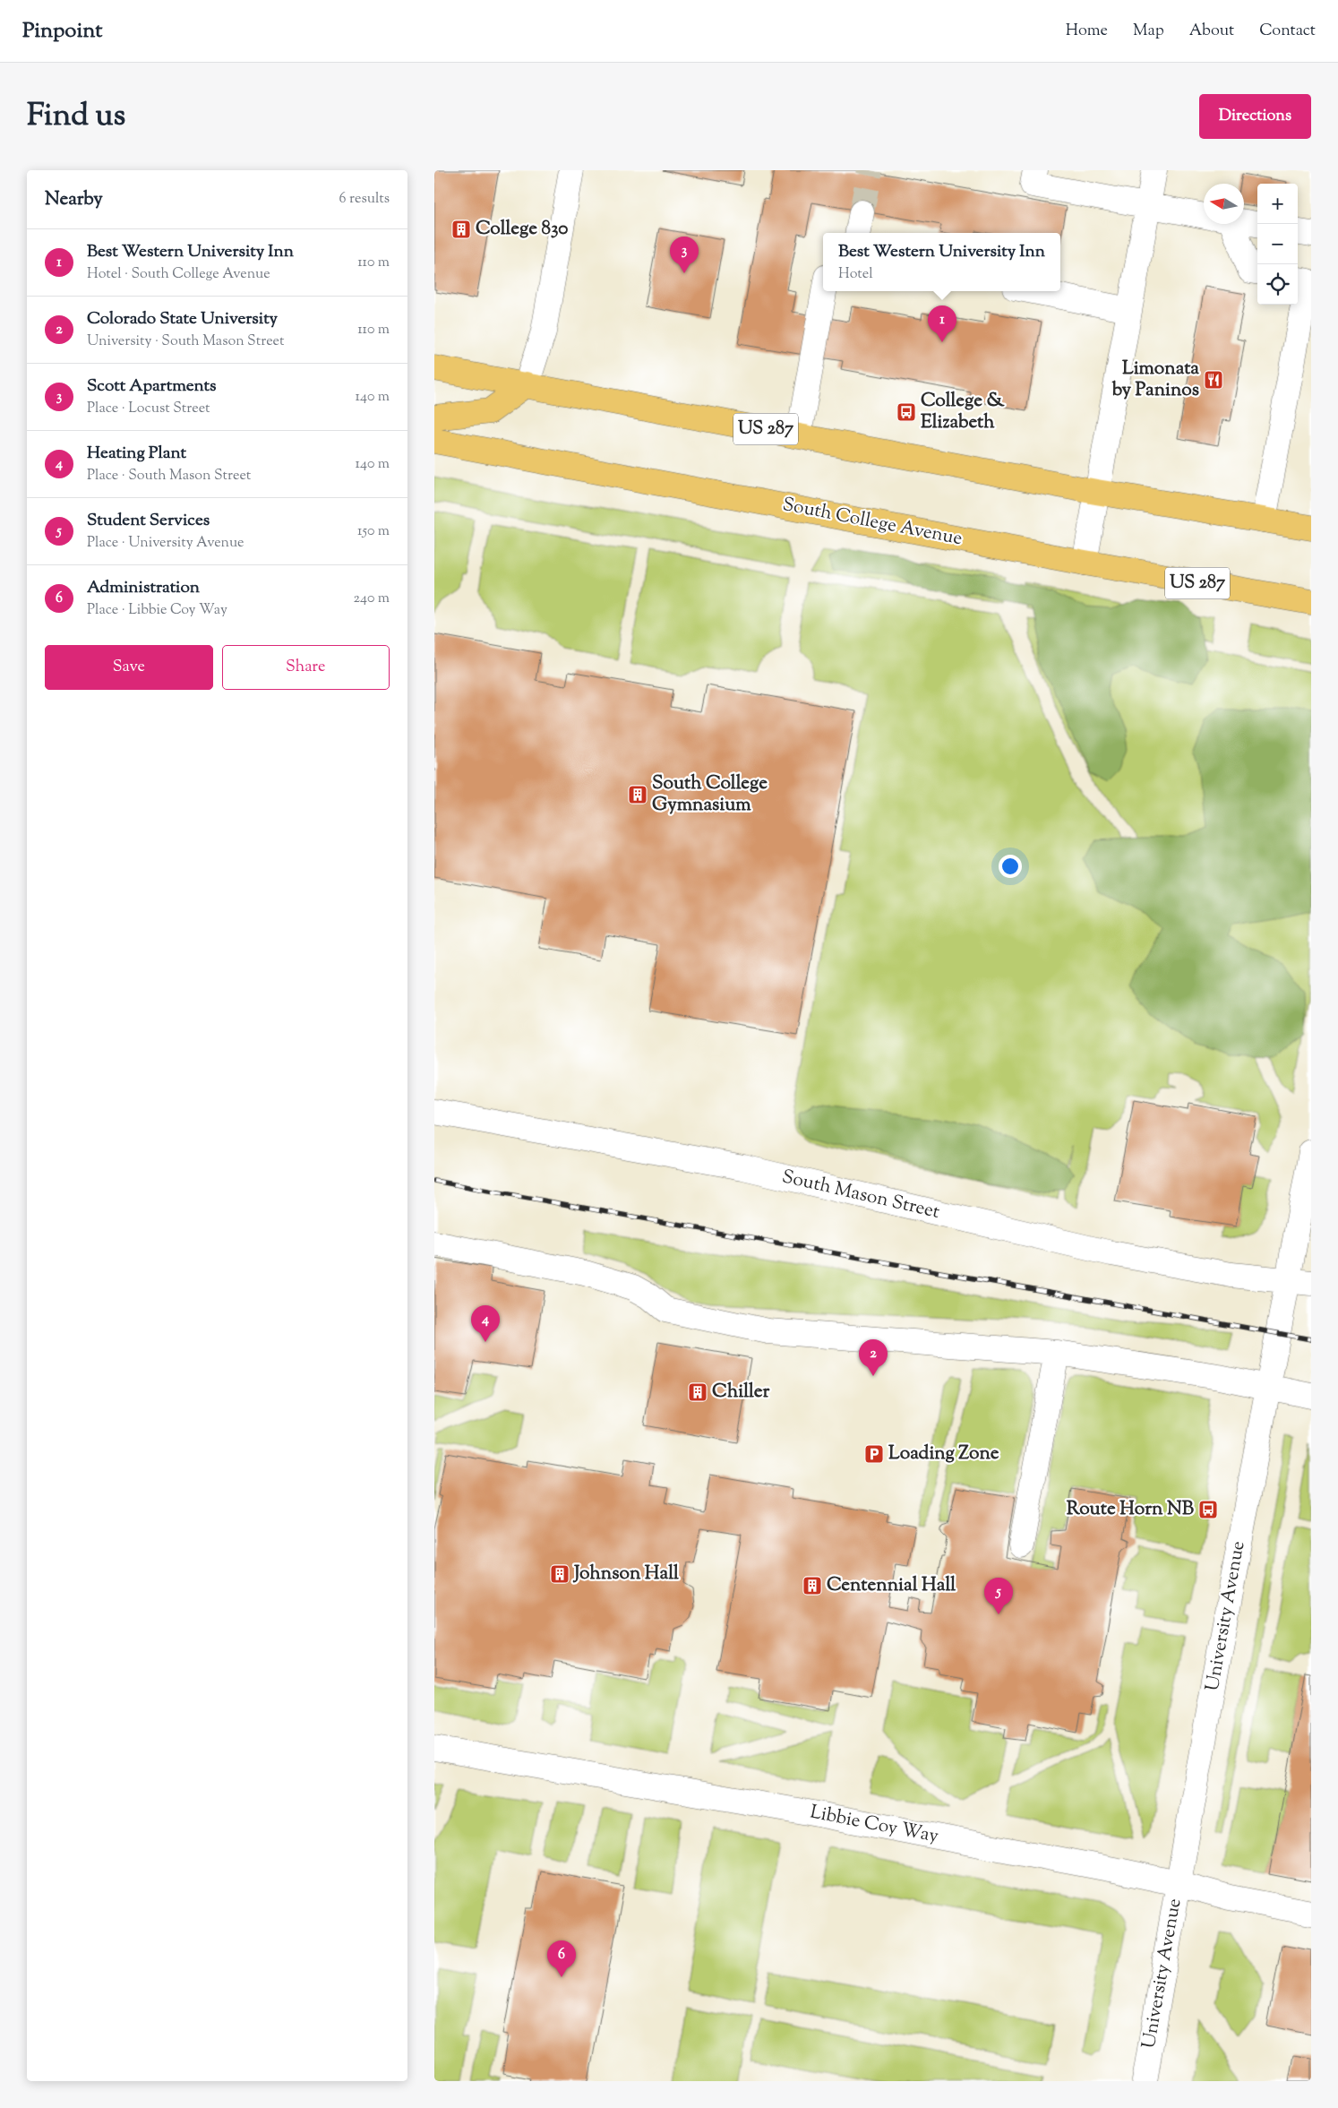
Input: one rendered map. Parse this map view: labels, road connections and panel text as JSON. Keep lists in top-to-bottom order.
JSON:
{
  "streets": {
    "highway": ["US 287", "South College Avenue"],
    "street": ["South Mason Street", "University Avenue", "Libbie Coy Way"]
  },
  "crossings": [
    ["South Mason Street", "University Avenue"],
    ["University Avenue", "Libbie Coy Way"]
  ],
  "places": {
    "building": [
      "College 830",
      "South College Gymnasium",
      "Chiller",
      "Johnson Hall",
      "Centennial Hall"
    ],
    "restaurant": ["Limonata by Paninos"],
    "bus stop": ["College & Elizabeth", "Route Horn NB"],
    "parking": ["Loading Zone"]
  },
  "north": "left",
  "page": {
    "header": "Pinpoint",
    "nav": [
      "Home",
      "Map",
      "About",
      "Contact"
    ],
    "title": "Find us",
    "buttons": [
      "Directions",
      ["Save", "Share"]
    ],
    "heading": ["Nearby", "6 results"],
    "map_buttons": ["+", "−"],
    "list": [
      {
        "mark": "1",
        "name": "Best Western University Inn",
        "note": "Hotel · South College Avenue",
        "value": "110 m"
      },
      {
        "mark": "2",
        "name": "Colorado State University",
        "note": "University · South Mason Street",
        "value": "110 m"
      },
      {
        "mark": "3",
        "name": "Scott Apartments",
        "note": "Place · Locust Street",
        "value": "140 m"
      },
      {
        "mark": "4",
        "name": "Heating Plant",
        "note": "Place · South Mason Street",
        "value": "140 m"
      },
      {
        "mark": "5",
        "name": "Student Services",
        "note": "Place · University Avenue",
        "value": "150 m"
      },
      {
        "mark": "6",
        "name": "Administration",
        "note": "Place · Libbie Coy Way",
        "value": "240 m"
      }
    ],
    "popup": ["Best Western University Inn", "Hotel"],
    "pins": [
      "3",
      "1",
      "4",
      "2",
      "5",
      "6"
    ]
  }
}
